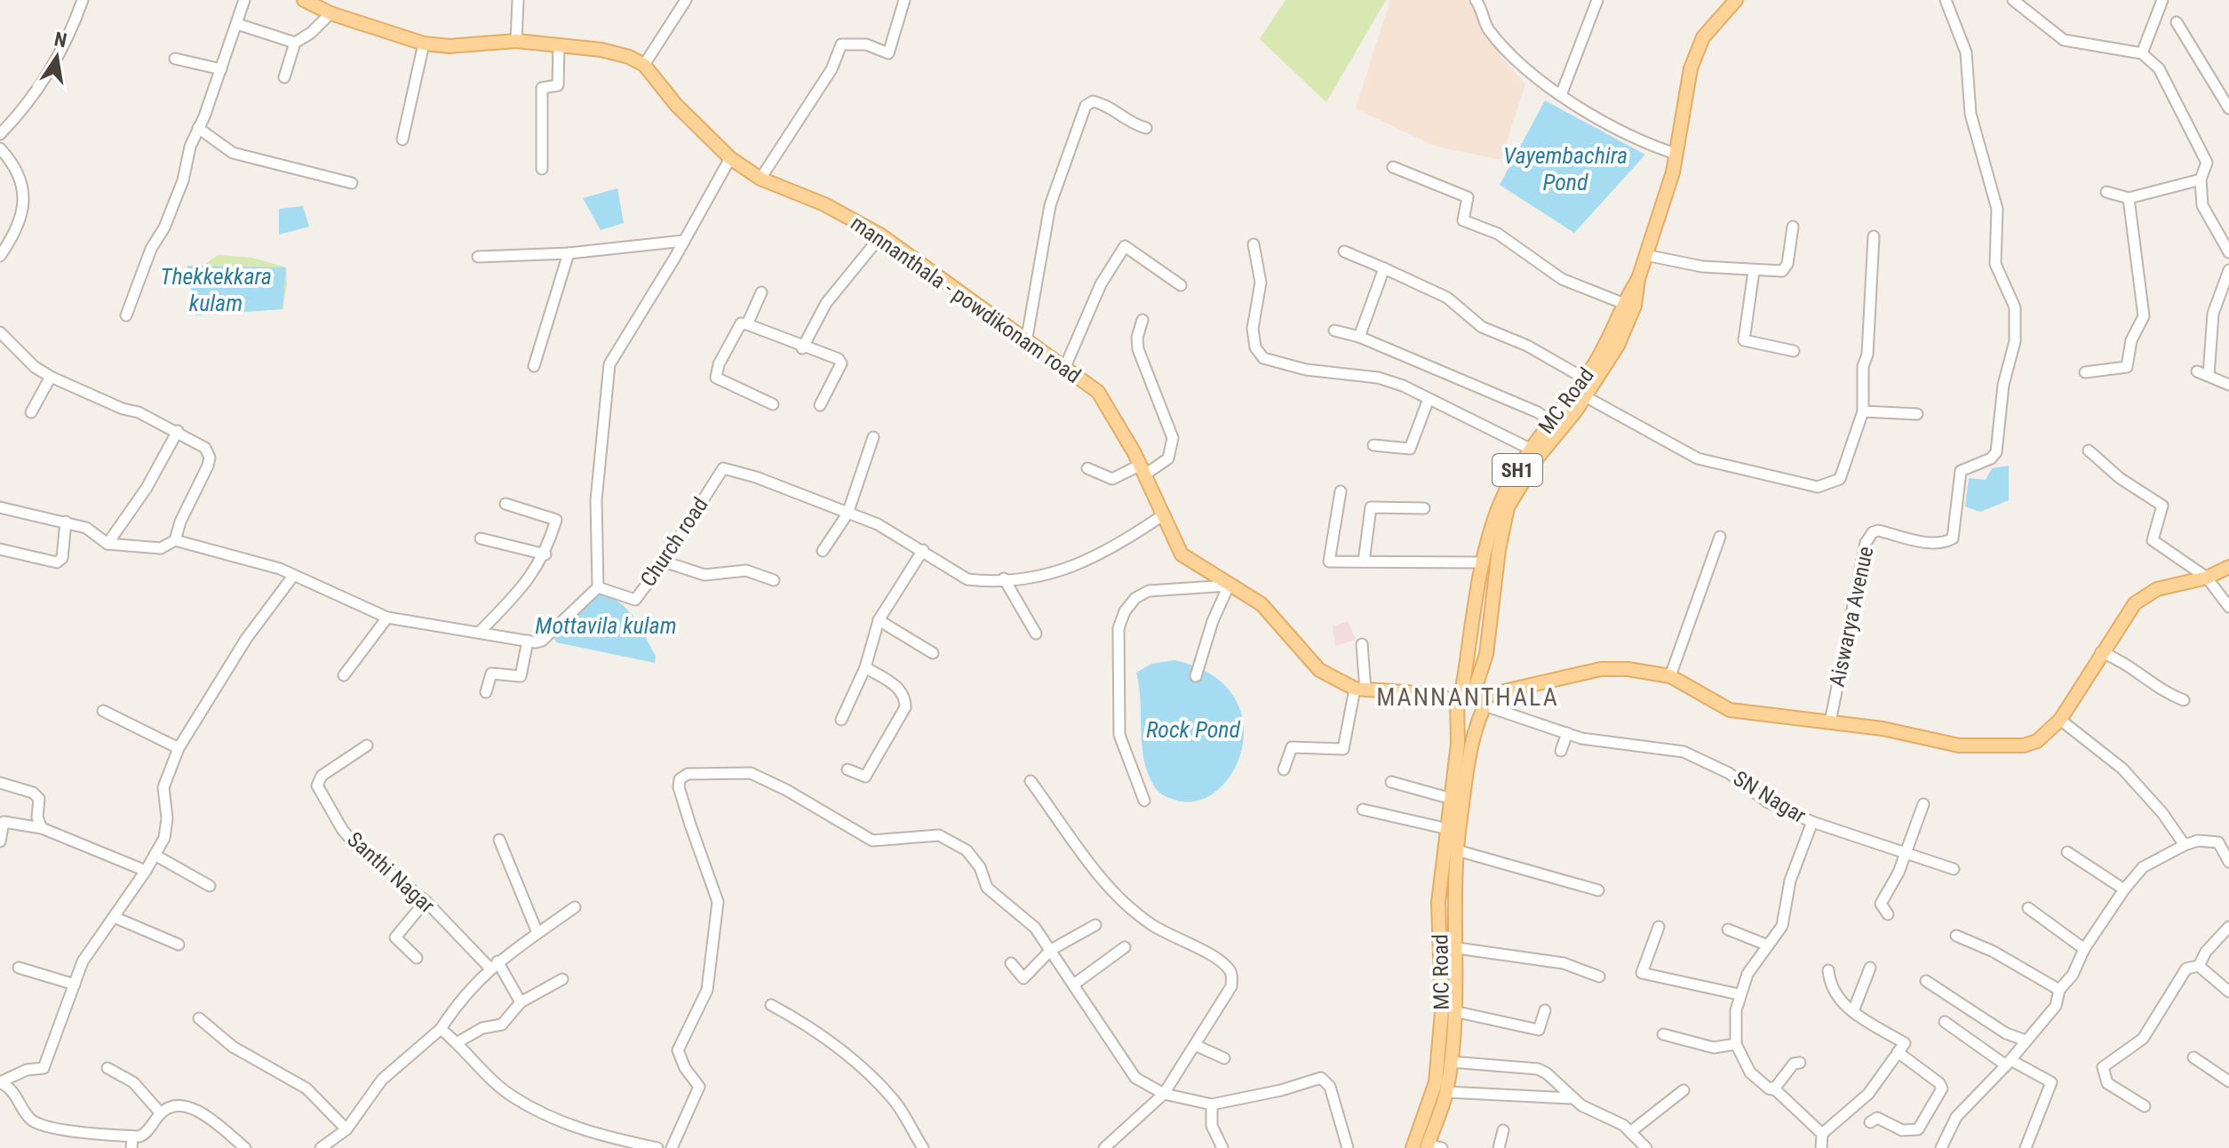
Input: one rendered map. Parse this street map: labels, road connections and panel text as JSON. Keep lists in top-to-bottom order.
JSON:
{
  "streets": {
    "main road": ["mannanthala - powdikonam road", "MC Road", "SH1"],
    "street": [
      "Church road",
      "Aiswarya Avenue",
      "SN Nagar",
      "Santhi Nagar"
    ]
  },
  "crossings": [
    ["mannanthala - powdikonam road", "MC Road"],
    ["mannanthala - powdikonam road", "Church road"],
    ["mannanthala - powdikonam road", "SN Nagar"],
    ["MC Road", "SN Nagar"]
  ],
  "districts": ["MANNANTHALA"],
  "water": [
    "Vayembachira Pond",
    "Thekkekkara kulam",
    "Mottavila kulam",
    "Rock Pond"
  ],
  "north": "top"
}
